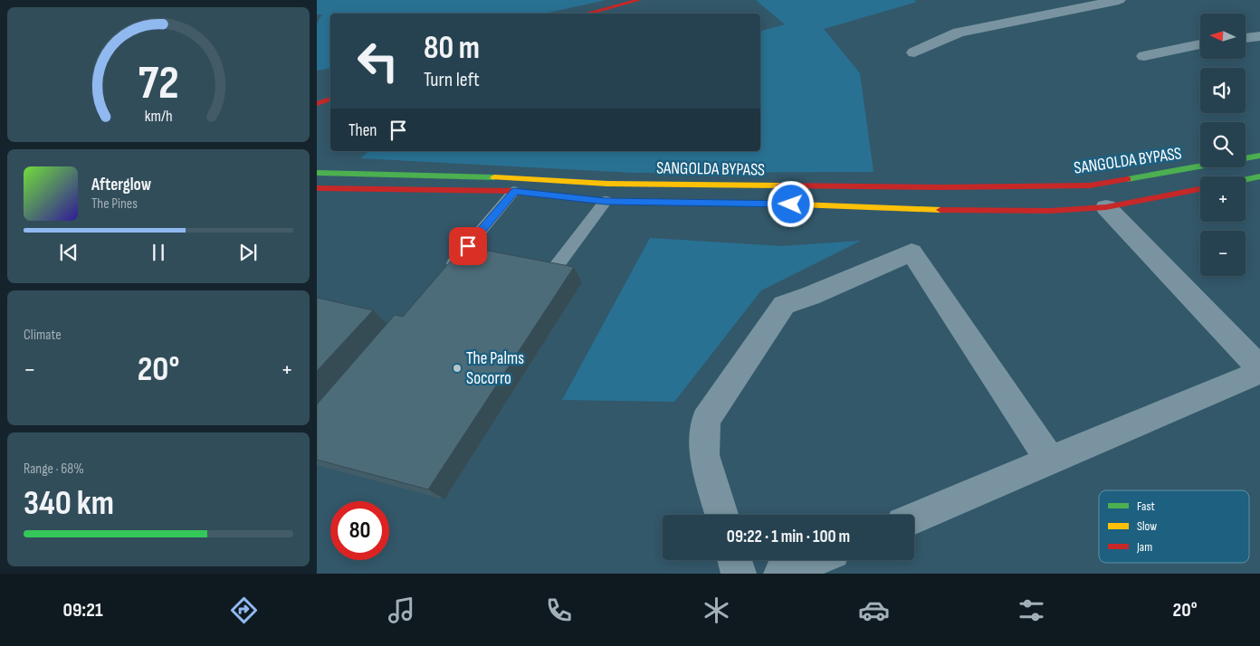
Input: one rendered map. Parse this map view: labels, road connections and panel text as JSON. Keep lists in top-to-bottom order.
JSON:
{
  "streets": {
    "main road": ["SANGOLDA BYPASS"]
  },
  "places": ["The Palms Socorro"],
  "legend": ["Fast", "Slow", "Jam"],
  "north": "left",
  "page": {
    "map_buttons": ["+", "−"],
    "turn": ["80 m", "Turn left"],
    "then": "Then",
    "song": ["Afterglow", "The Pines"],
    "tile": [
      "Climate",
      ["Range · 68%", "340 km"]
    ],
    "heat": ["−", "20°", "+"],
    "limit": "80",
    "trip": "09:22 · 1 min · 100 m",
    "tabs": ["09:21", "20°"],
    "gauge": ["72", "km/h"]
  }
}
